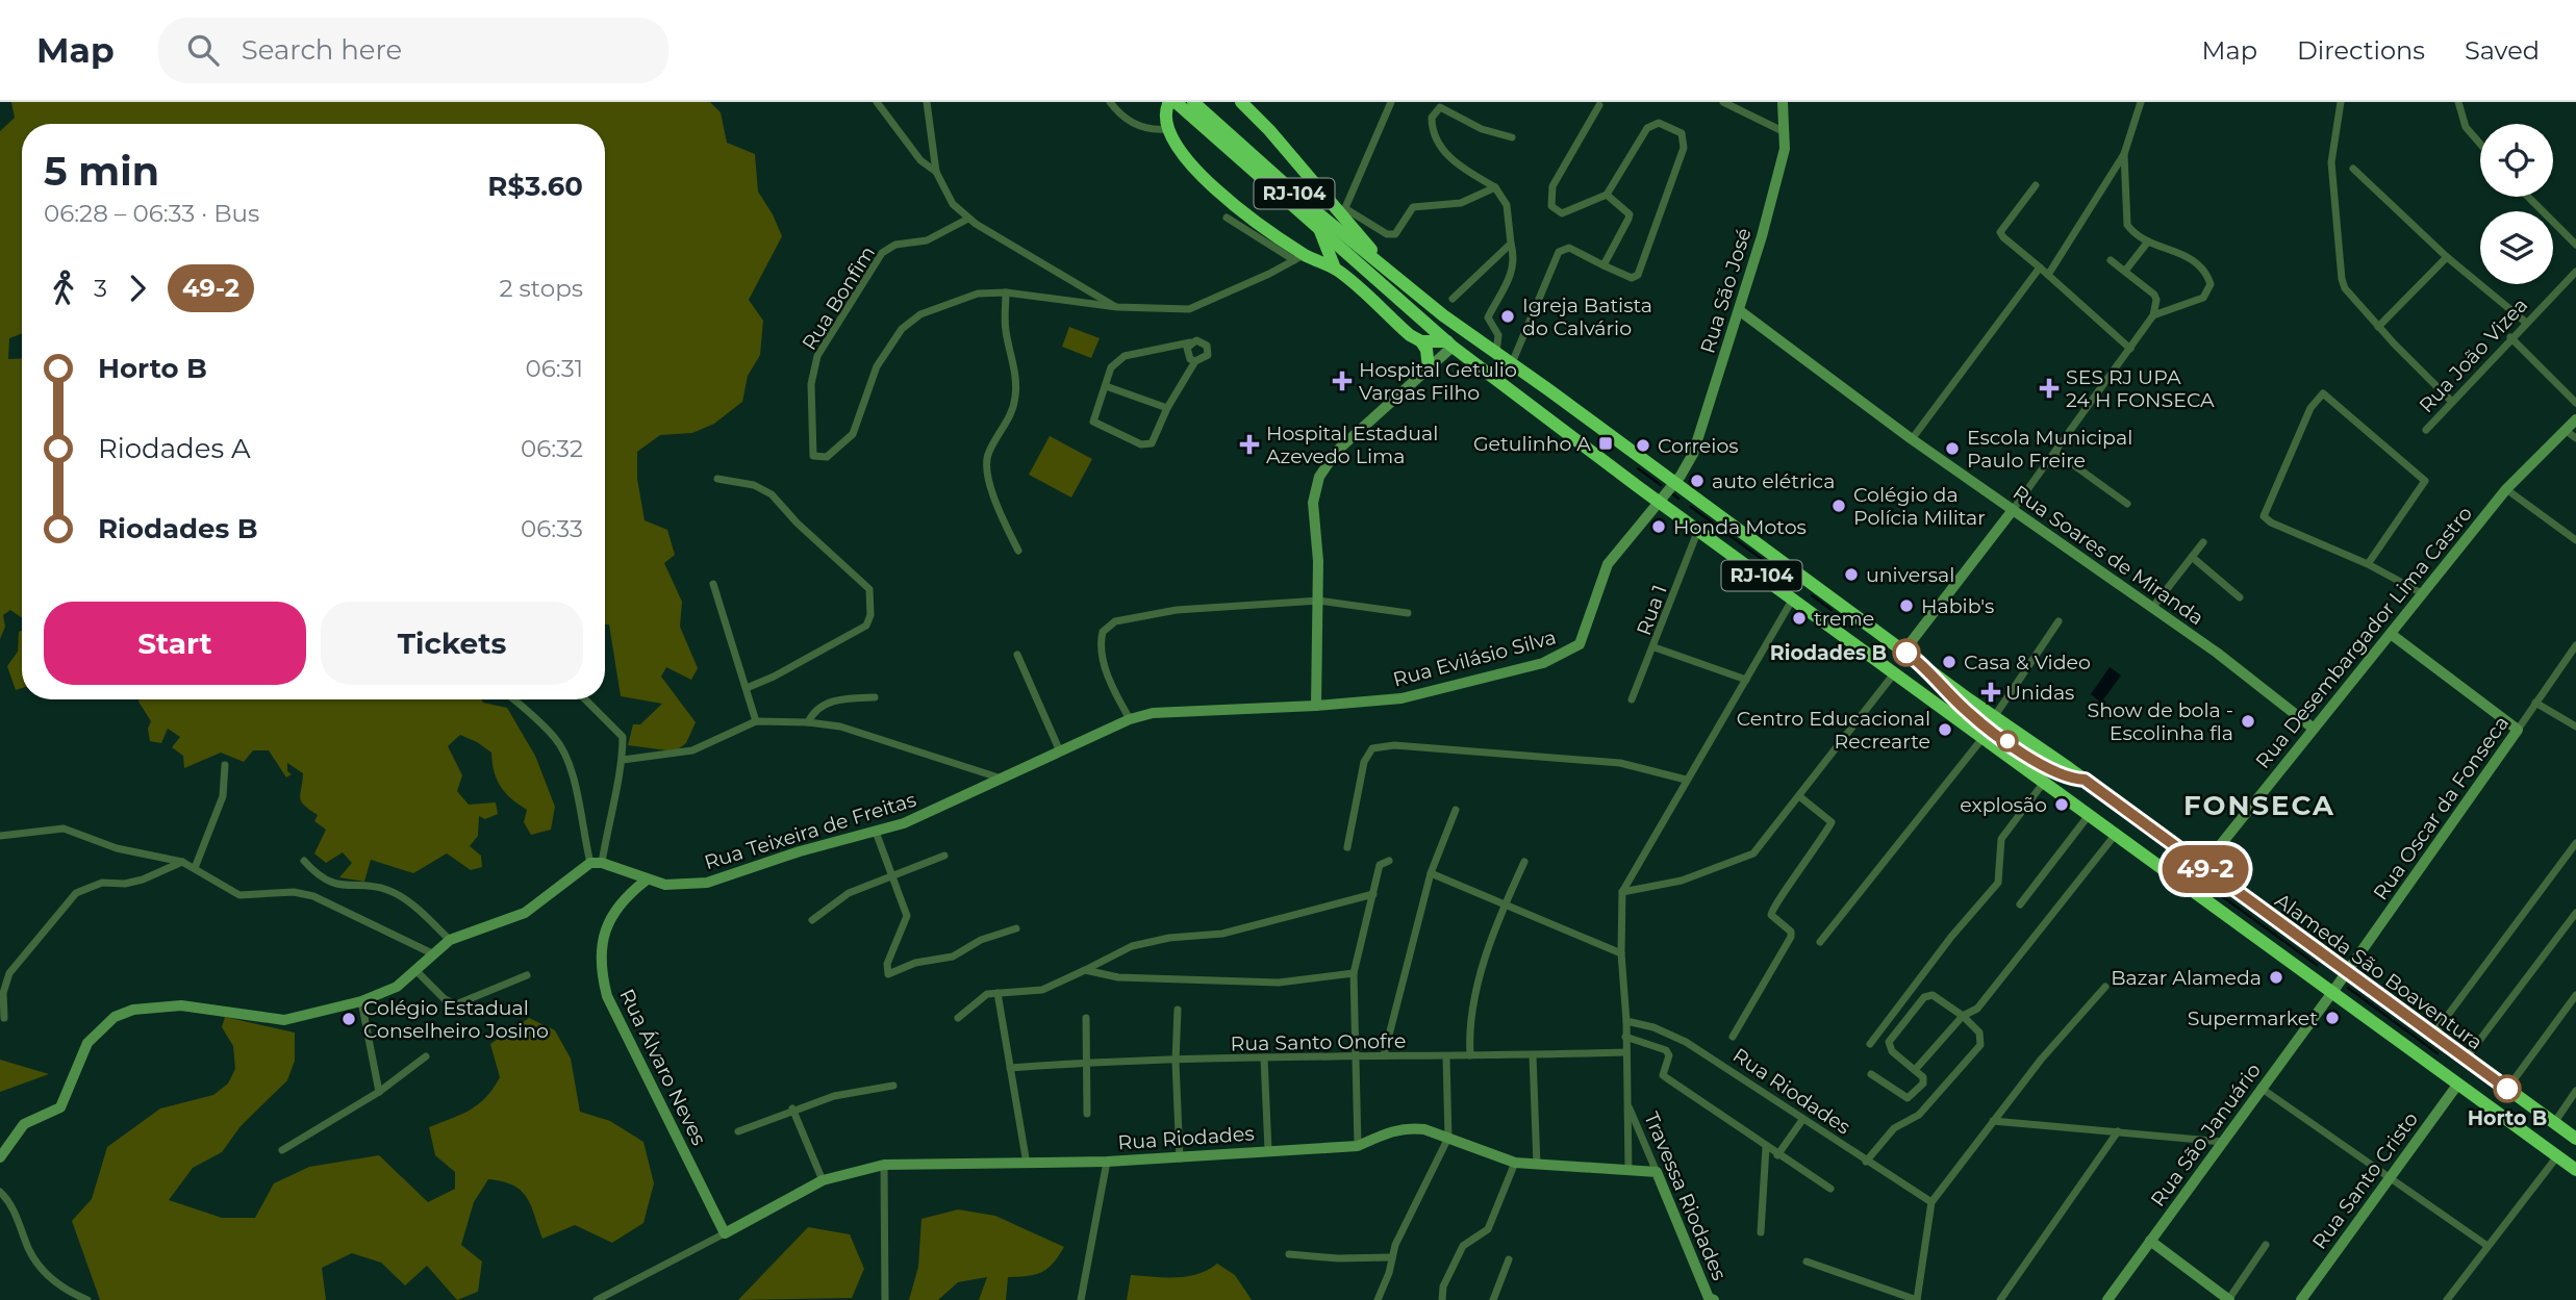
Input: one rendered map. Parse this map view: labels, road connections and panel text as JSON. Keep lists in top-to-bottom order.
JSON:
{
  "streets": {
    "highway": ["RJ-104", "Alameda São Boaventura"],
    "street": [
      "Rua São José",
      "Rua Bonfim",
      "Rua João Vizea",
      "Rua Soares de Miranda",
      "Rua 1",
      "Rua Desembargador Lima Castro",
      "Rua Evilásio Silva",
      "Rua Oscar da Fonseca",
      "Rua Teixeira de Freitas",
      "Rua Santo Onofre",
      "Rua Álvaro Neves",
      "Rua Riodades",
      "Rua São Januário",
      "Rua Santo Cristo",
      "Travessa Riodades"
    ]
  },
  "crossings": [
    ["RJ-104", "Rua 1"],
    ["RJ-104", "Rua Desembargador Lima Castro"],
    ["RJ-104", "Rua Evilásio Silva"],
    ["RJ-104", "Rua Oscar da Fonseca"],
    ["RJ-104", "Alameda São Boaventura"],
    ["RJ-104", "Rua São Januário"],
    ["RJ-104", "Rua Santo Cristo"],
    ["Rua São José", "Rua Soares de Miranda"],
    ["Rua São José", "Rua Evilásio Silva"],
    ["Rua São José", "Alameda São Boaventura"],
    ["Rua Soares de Miranda", "Rua Desembargador Lima Castro"],
    ["Rua Desembargador Lima Castro", "Alameda São Boaventura"],
    ["Rua Evilásio Silva", "Rua Teixeira de Freitas"],
    ["Rua Evilásio Silva", "Alameda São Boaventura"],
    ["Rua Oscar da Fonseca", "Alameda São Boaventura"],
    ["Rua Oscar da Fonseca", "Rua São Januário"],
    ["Rua Teixeira de Freitas", "Rua Álvaro Neves"],
    ["Rua Santo Onofre", "Travessa Riodades"],
    ["Rua Álvaro Neves", "Rua Riodades"],
    ["Rua Riodades", "Travessa Riodades"]
  ],
  "districts": ["FONSECA"],
  "places": {
    "other": [
      "Igreja Batista do Calvário",
      "Correios",
      "Escola Municipal Paulo Freire",
      "auto elétrica",
      "Colégio da Polícia Militar",
      "Honda Motos",
      "universal",
      "Habib's",
      "treme",
      "Riodades B",
      "Casa & Video",
      "Show de bola - Escolinha fla",
      "Centro Educacional Recrearte",
      "explosão",
      "Bazar Alameda",
      "Supermarket",
      "Colégio Estadual Conselheiro Josino",
      "Horto B"
    ],
    "health": [
      "Hospital Getulio Vargas Filho",
      "SES RJ UPA 24 H FONSECA",
      "Hospital Estadual Azevedo Lima",
      "Unidas"
    ],
    "transit": ["Getulinho A"]
  },
  "lines": ["bus line 49-2"],
  "page": {
    "header": "Map",
    "search": "Search here",
    "nav": ["Map", "Directions", "Saved"],
    "on_map": "49-2",
    "heading": ["5 min", "06:28 – 06:33 · Bus", "R$3.60"],
    "legs": ["3", "49-2", "2 stops"],
    "list": [
      {
        "name": "Horto B",
        "value": "06:31"
      },
      {
        "name": "Riodades A",
        "value": "06:32"
      },
      {
        "name": "Riodades B",
        "value": "06:33"
      }
    ],
    "buttons": ["Start", "Tickets"]
  }
}
